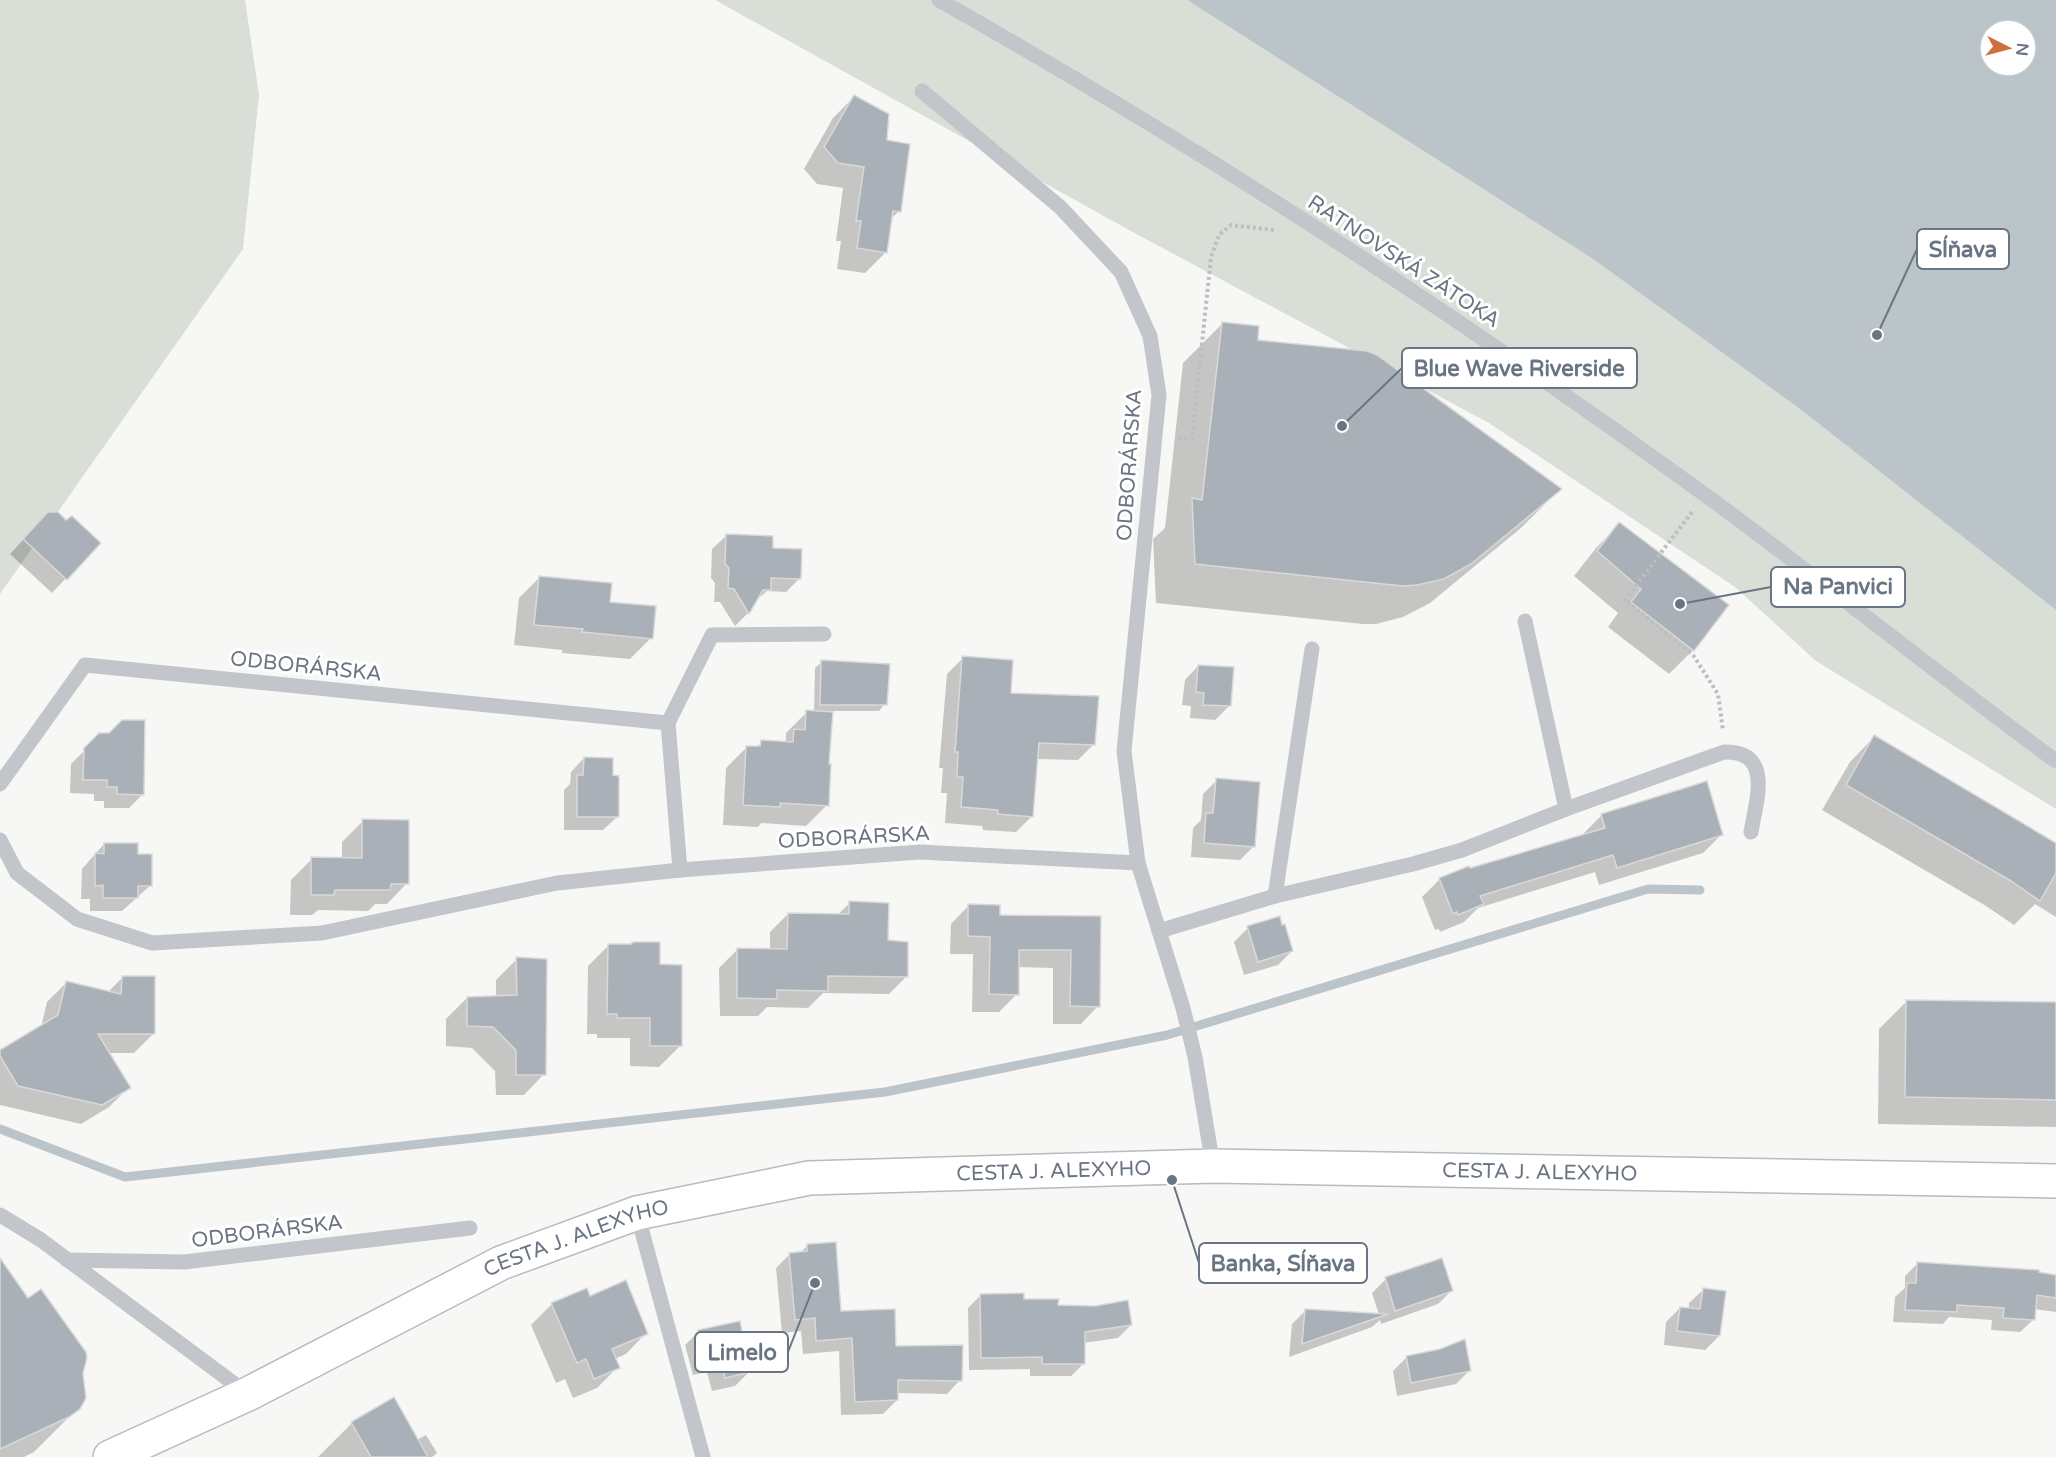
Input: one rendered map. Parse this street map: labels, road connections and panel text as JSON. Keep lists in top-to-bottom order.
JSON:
{
  "streets": {
    "main road": ["CESTA J. ALEXYHO"],
    "lane": ["RATNOVSKÁ ZÁTOKA", "ODBORÁRSKA"]
  },
  "crossings": [
    ["ODBORÁRSKA", "CESTA J. ALEXYHO"]
  ],
  "places": [
    "Sĺňava",
    "Blue Wave Riverside",
    "Na Panvici",
    "Banka, Sĺňava",
    "Limelo"
  ],
  "north": "right"
}
